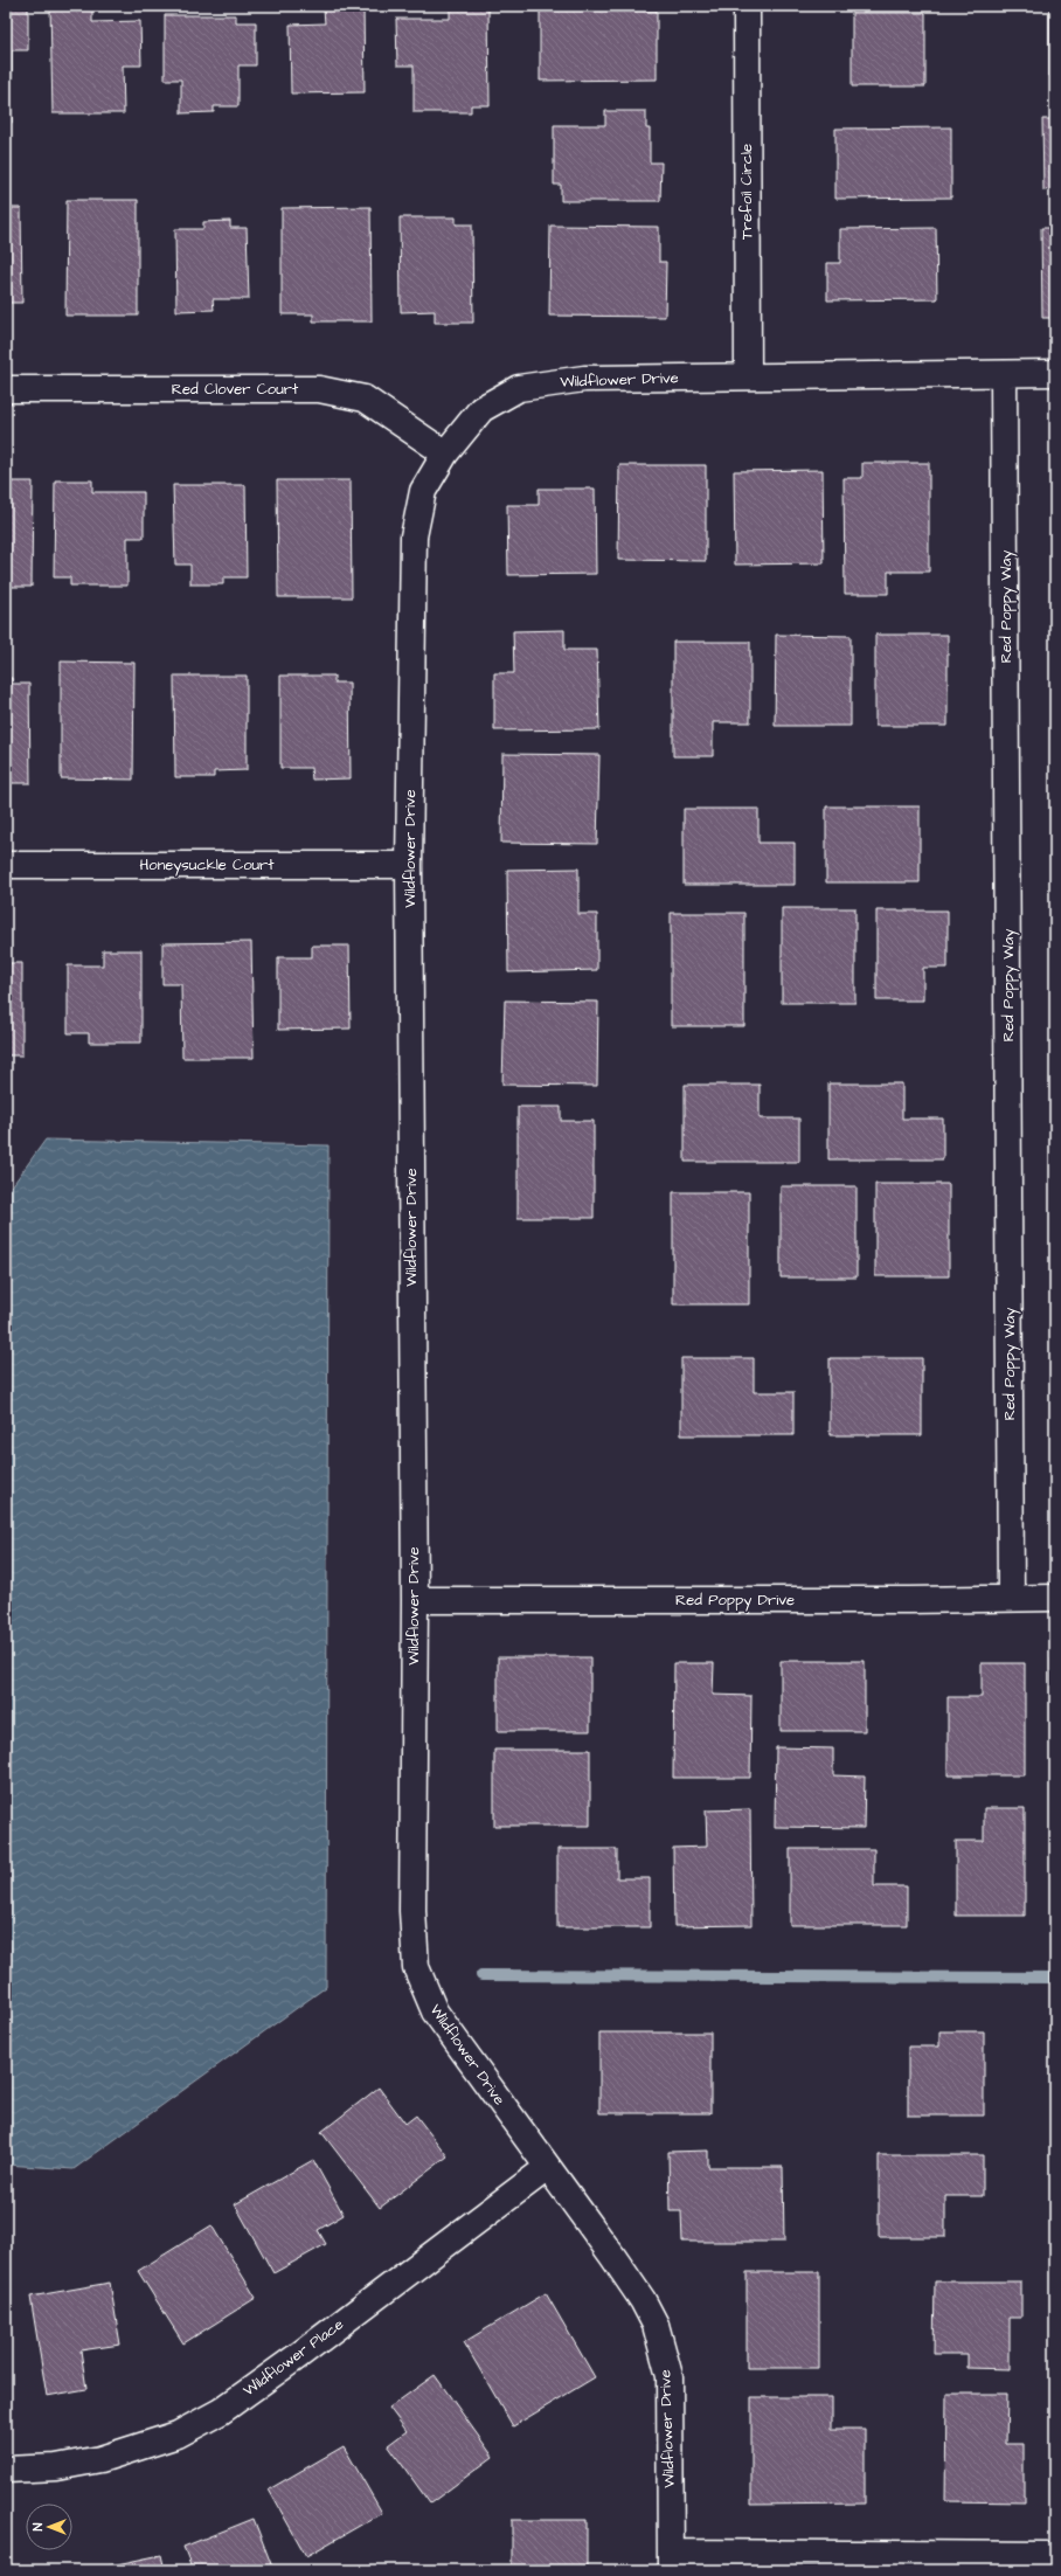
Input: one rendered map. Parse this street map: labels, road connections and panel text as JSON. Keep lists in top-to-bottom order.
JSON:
{
  "streets": {
    "street": [
      "Trefoil Circle",
      "Wildflower Drive",
      "Red Clover Court",
      "Red Poppy Way",
      "Honeysuckle Court",
      "Red Poppy Drive",
      "Wildflower Place"
    ]
  },
  "crossings": [
    ["Trefoil Circle", "Wildflower Drive"],
    ["Wildflower Drive", "Red Clover Court"],
    ["Wildflower Drive", "Red Poppy Way"],
    ["Wildflower Drive", "Honeysuckle Court"],
    ["Wildflower Drive", "Red Poppy Drive"],
    ["Wildflower Drive", "Wildflower Place"],
    ["Red Poppy Way", "Red Poppy Drive"]
  ],
  "north": "left"
}
